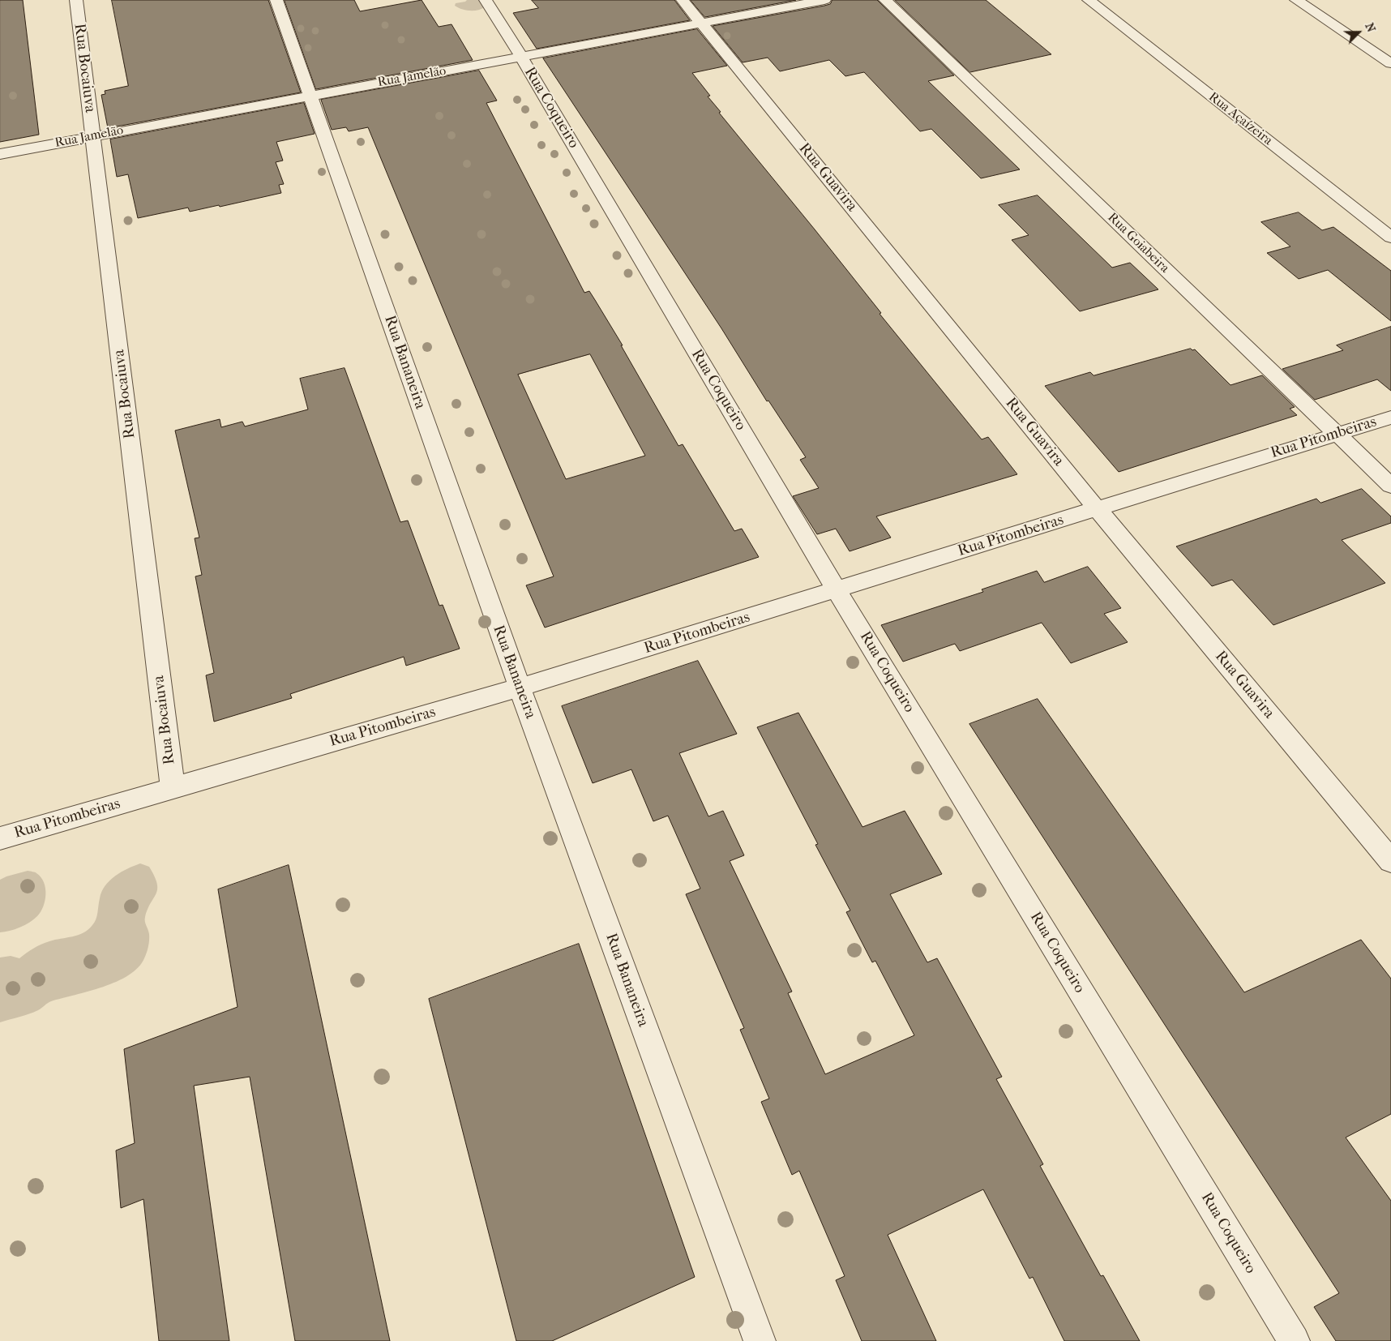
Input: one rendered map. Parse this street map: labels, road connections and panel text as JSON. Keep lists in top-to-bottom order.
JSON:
{
  "streets": {
    "street": [
      "Rua Bocaiuva",
      "Rua Jamelão",
      "Rua Coqueiro",
      "Rua Açaízeira",
      "Rua Guavira",
      "Rua Goiabeira",
      "Rua Bananeira",
      "Rua Pitombeiras"
    ]
  },
  "crossings": [
    ["Rua Bocaiuva", "Rua Jamelão"],
    ["Rua Bocaiuva", "Rua Pitombeiras"],
    ["Rua Jamelão", "Rua Coqueiro"],
    ["Rua Jamelão", "Rua Guavira"],
    ["Rua Jamelão", "Rua Bananeira"],
    ["Rua Coqueiro", "Rua Pitombeiras"],
    ["Rua Guavira", "Rua Pitombeiras"],
    ["Rua Goiabeira", "Rua Pitombeiras"],
    ["Rua Bananeira", "Rua Pitombeiras"]
  ],
  "north": "top right"
}
